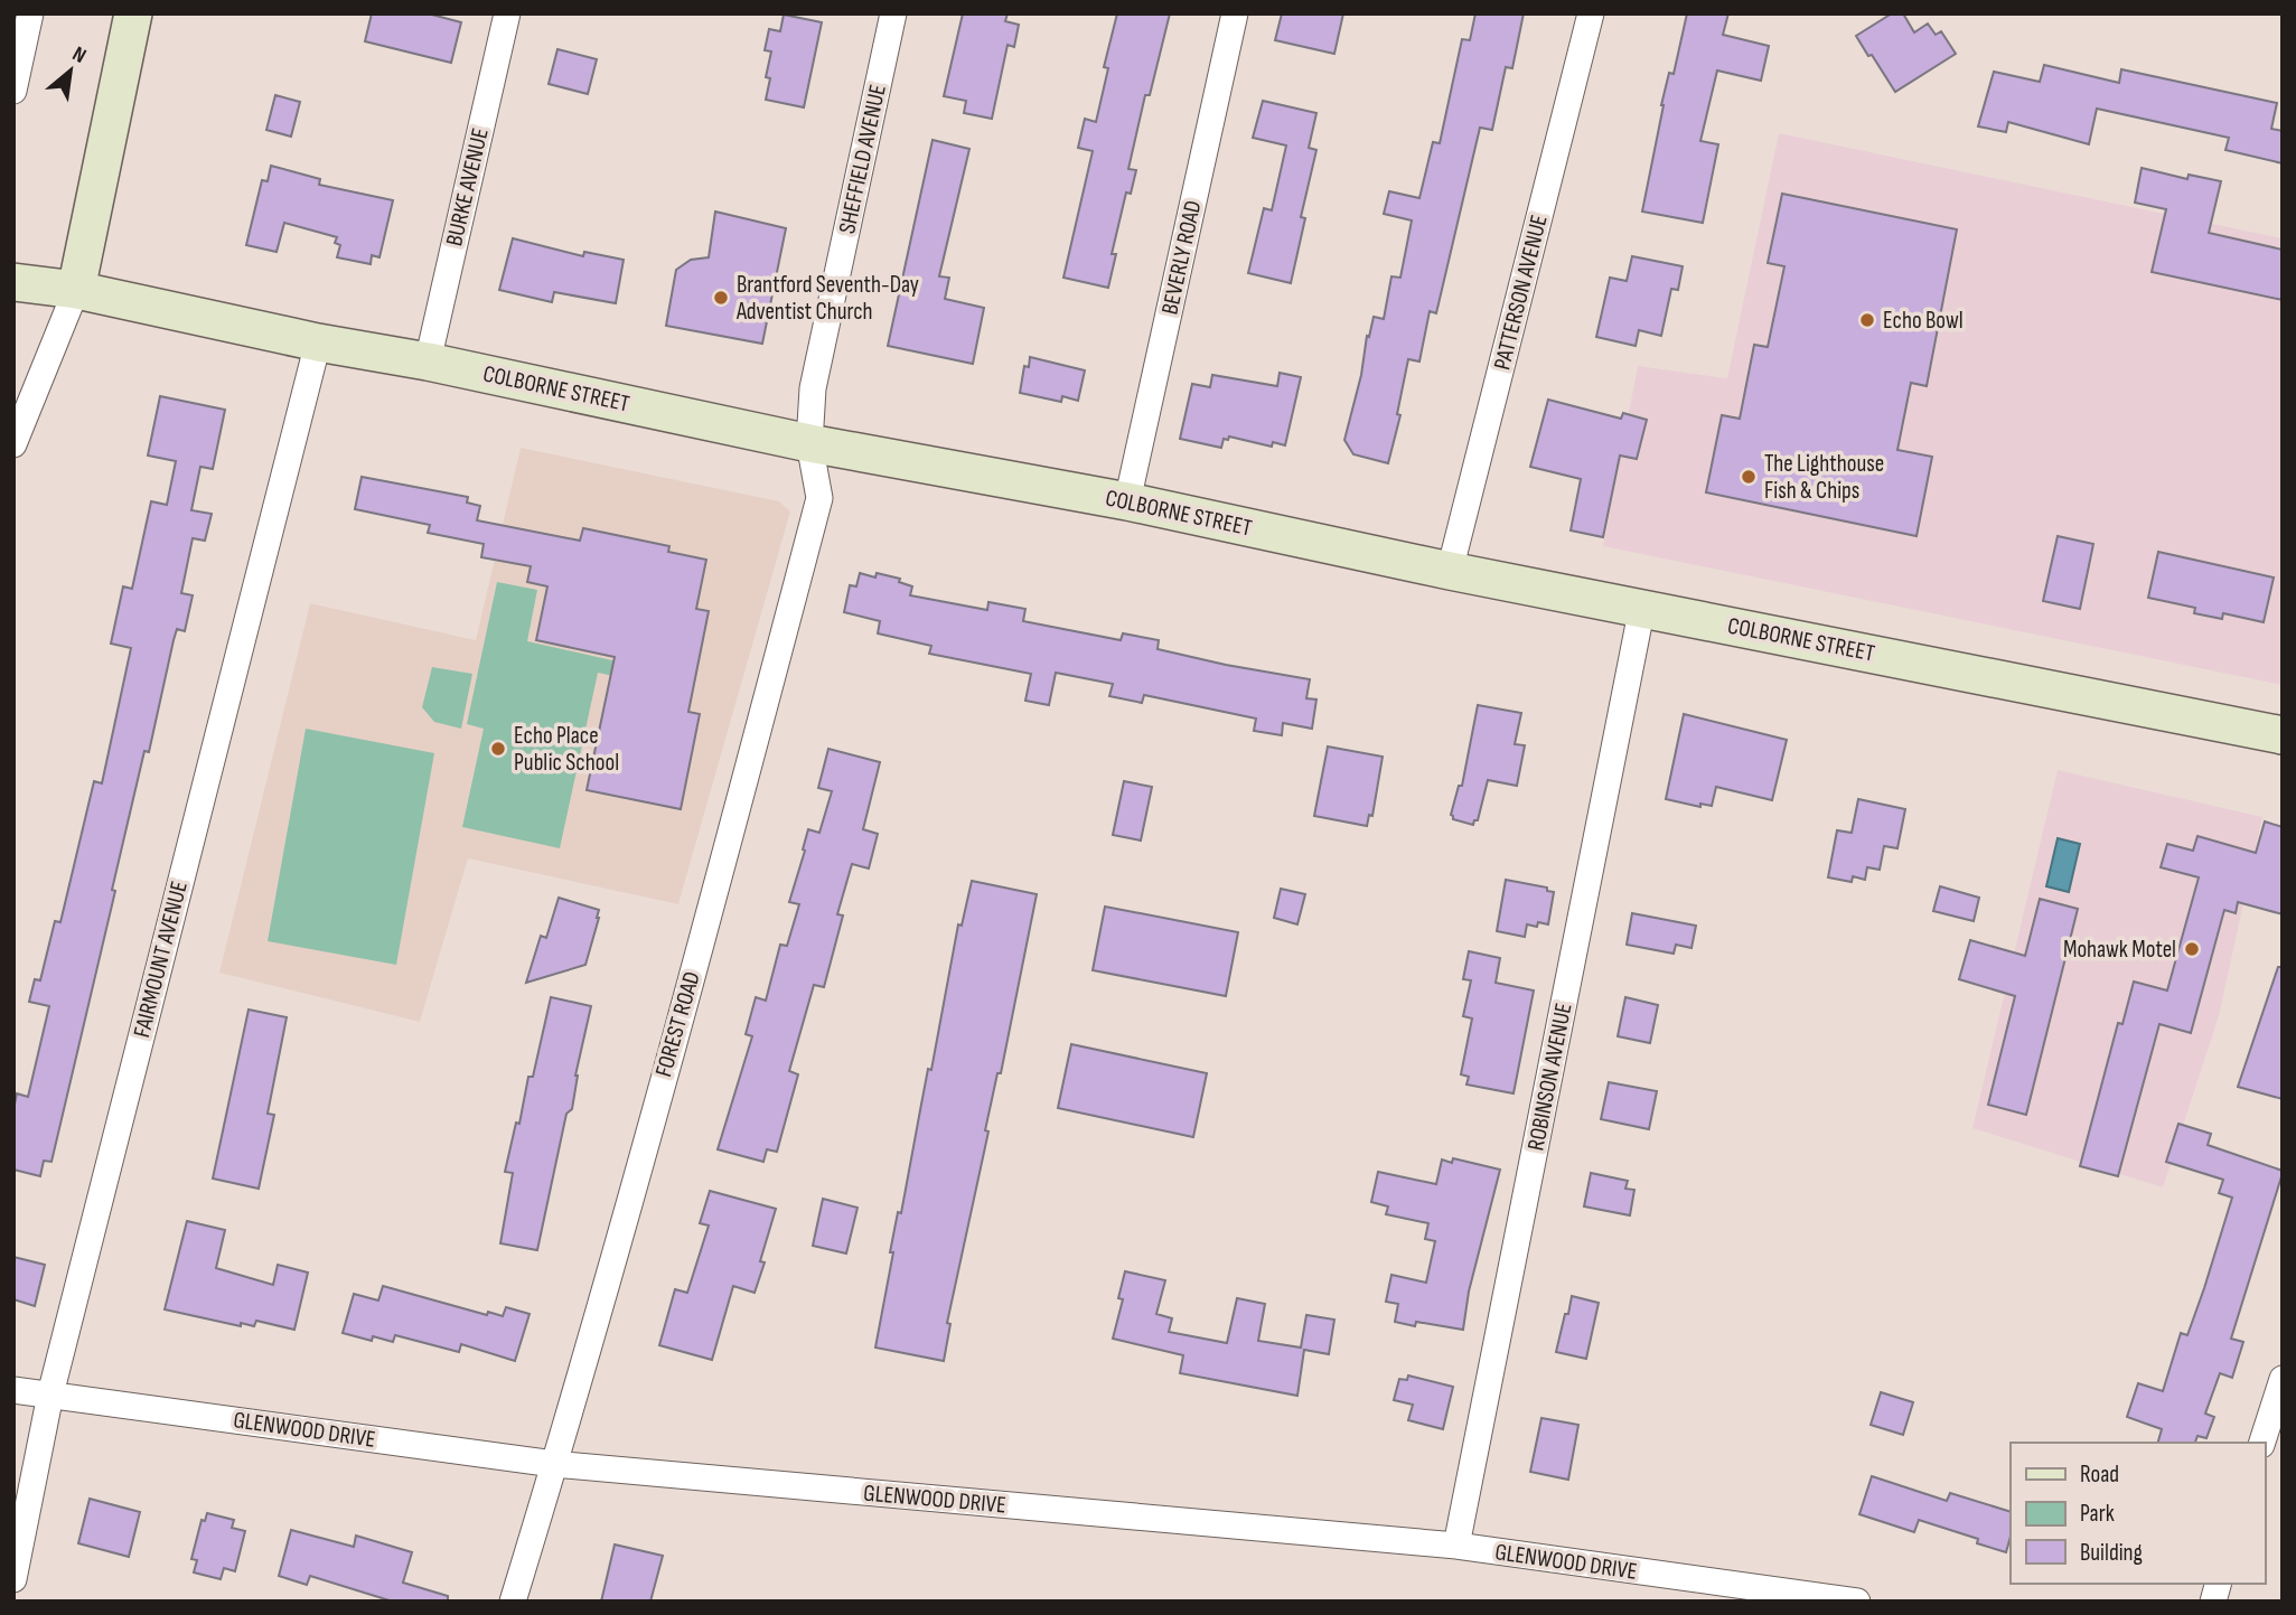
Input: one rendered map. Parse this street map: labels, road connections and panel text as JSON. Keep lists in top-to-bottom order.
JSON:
{
  "streets": {
    "main road": ["COLBORNE STREET"],
    "street": [
      "SHEFFIELD AVENUE",
      "BURKE AVENUE",
      "BEVERLY ROAD",
      "PATTERSON AVENUE",
      "FAIRMOUNT AVENUE",
      "FOREST ROAD",
      "ROBINSON AVENUE",
      "GLENWOOD DRIVE"
    ]
  },
  "crossings": [
    ["SHEFFIELD AVENUE", "COLBORNE STREET"],
    ["SHEFFIELD AVENUE", "FOREST ROAD"],
    ["BURKE AVENUE", "COLBORNE STREET"],
    ["BEVERLY ROAD", "COLBORNE STREET"],
    ["PATTERSON AVENUE", "COLBORNE STREET"],
    ["COLBORNE STREET", "FAIRMOUNT AVENUE"],
    ["COLBORNE STREET", "FOREST ROAD"],
    ["COLBORNE STREET", "ROBINSON AVENUE"],
    ["FAIRMOUNT AVENUE", "GLENWOOD DRIVE"],
    ["FOREST ROAD", "GLENWOOD DRIVE"],
    ["ROBINSON AVENUE", "GLENWOOD DRIVE"]
  ],
  "places": [
    "Brantford Seventh-Day Adventist Church",
    "Echo Bowl",
    "The Lighthouse Fish & Chips",
    "Echo Place Public School",
    "Mohawk Motel"
  ],
  "legend": ["Road", "Park", "Building"],
  "north": "top right"
}
